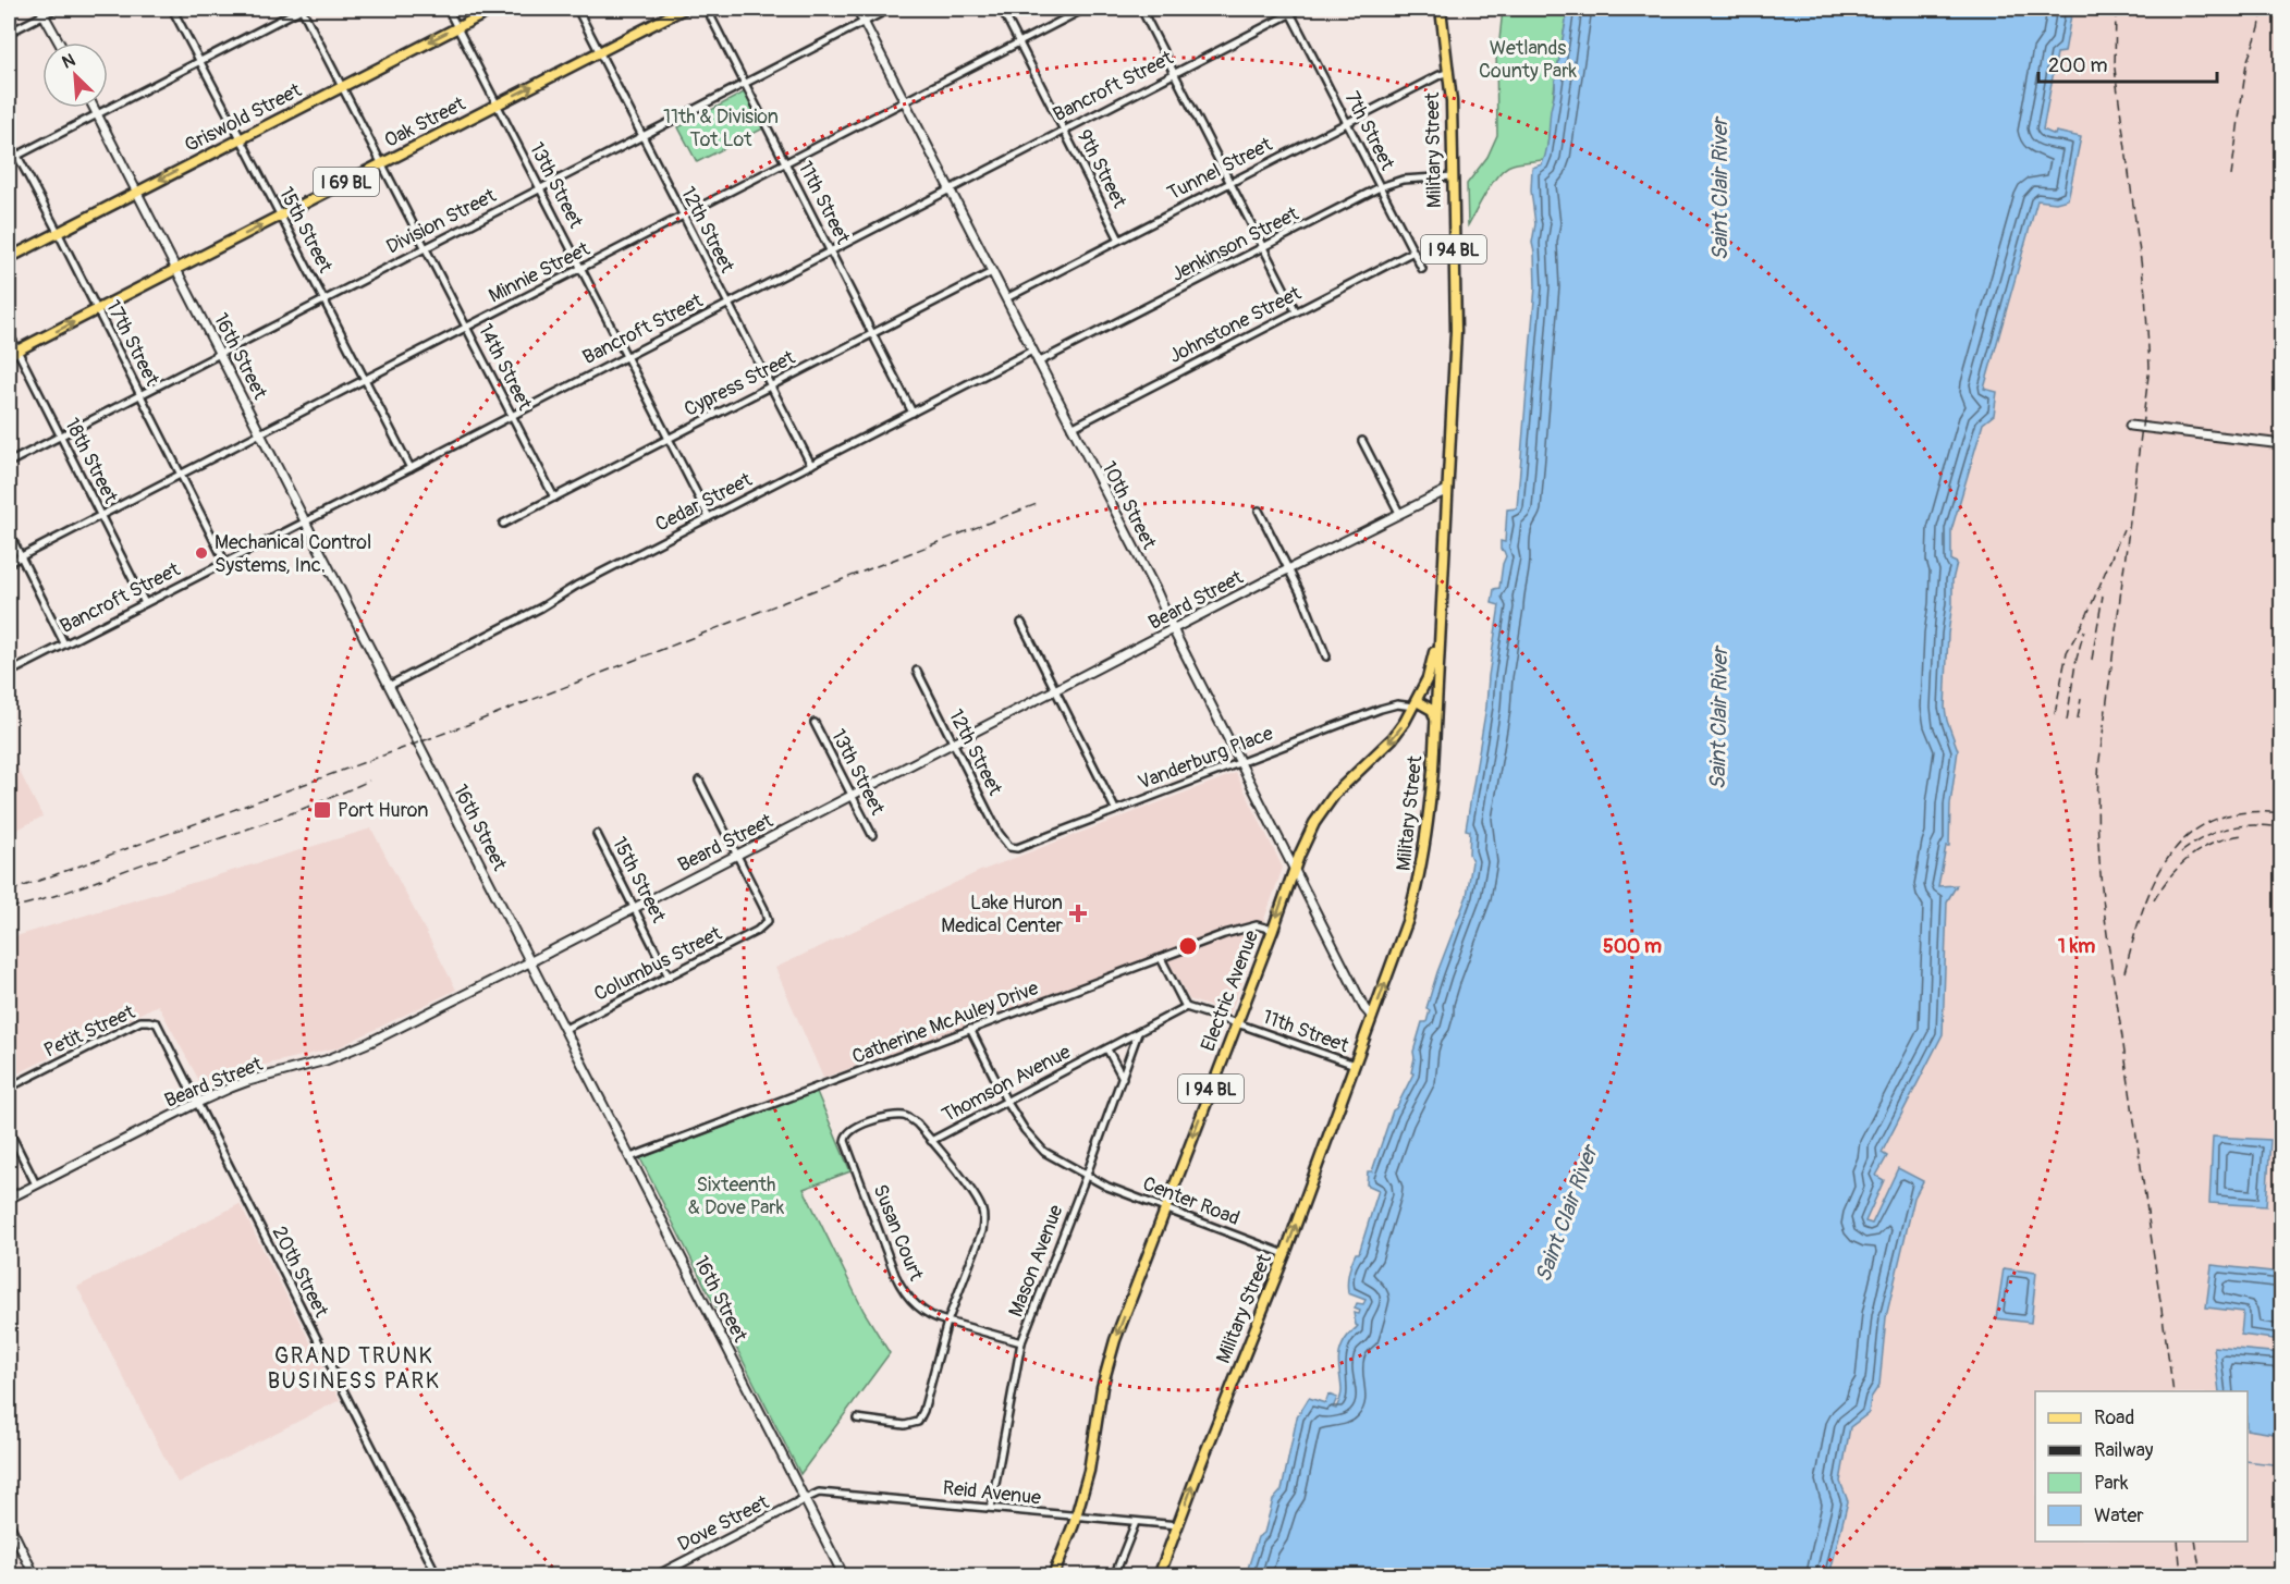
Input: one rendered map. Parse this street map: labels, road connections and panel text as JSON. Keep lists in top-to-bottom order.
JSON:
{
  "streets": {
    "main road": [
      "Griswold Street",
      "Oak Street",
      "Military Street",
      "I 69 BL",
      "I 94 BL",
      "Electric Avenue"
    ],
    "street": [
      "Bancroft Street",
      "7th Street",
      "9th Street",
      "Tunnel Street",
      "13th Street",
      "11th Street",
      "Division Street",
      "15th Street",
      "12th Street",
      "Jenkinson Street",
      "Minnie Street",
      "Johnstone Street",
      "17th Street",
      "16th Street",
      "14th Street",
      "Cypress Street",
      "18th Street",
      "Cedar Street",
      "10th Street",
      "Beard Street",
      "Vanderburg Place",
      "Columbus Street",
      "Catherine McAuley Drive",
      "Petit Street",
      "Thomson Avenue",
      "Center Road",
      "Susan Court",
      "Mason Avenue",
      "20th Street",
      "Reid Avenue",
      "Dove Street"
    ]
  },
  "crossings": [
    ["Bancroft Street", "7th Street"],
    ["Bancroft Street", "9th Street"],
    ["Bancroft Street", "13th Street"],
    ["Bancroft Street", "11th Street"],
    ["Bancroft Street", "15th Street"],
    ["Bancroft Street", "12th Street"],
    ["Bancroft Street", "17th Street"],
    ["Bancroft Street", "16th Street"],
    ["Bancroft Street", "14th Street"],
    ["Bancroft Street", "18th Street"],
    ["Bancroft Street", "10th Street"],
    ["Griswold Street", "13th Street"],
    ["Griswold Street", "15th Street"],
    ["Griswold Street", "17th Street"],
    ["Griswold Street", "16th Street"],
    ["Griswold Street", "14th Street"],
    ["Oak Street", "13th Street"],
    ["Oak Street", "15th Street"],
    ["Oak Street", "12th Street"],
    ["Oak Street", "17th Street"],
    ["Oak Street", "16th Street"],
    ["Oak Street", "14th Street"],
    ["Oak Street", "18th Street"],
    ["7th Street", "Tunnel Street"],
    ["7th Street", "Jenkinson Street"],
    ["7th Street", "Johnstone Street"],
    ["Military Street", "Tunnel Street"],
    ["Military Street", "11th Street"],
    ["Military Street", "Jenkinson Street"],
    ["Military Street", "10th Street"],
    ["Military Street", "Beard Street"],
    ["Military Street", "Electric Avenue"],
    ["Military Street", "Center Road"],
    ["Military Street", "Reid Avenue"],
    ["9th Street", "Tunnel Street"],
    ["9th Street", "Minnie Street"],
    ["Tunnel Street", "10th Street"],
    ["13th Street", "Division Street"],
    ["13th Street", "Minnie Street"],
    ["13th Street", "Cypress Street"],
    ["13th Street", "Cedar Street"],
    ["13th Street", "Beard Street"],
    ["11th Street", "Division Street"],
    ["11th Street", "Minnie Street"],
    ["11th Street", "Cypress Street"],
    ["11th Street", "Cedar Street"],
    ["11th Street", "Electric Avenue"],
    ["11th Street", "Thomson Avenue"],
    ["Division Street", "15th Street"],
    ["Division Street", "12th Street"],
    ["Division Street", "17th Street"],
    ["Division Street", "16th Street"],
    ["Division Street", "14th Street"],
    ["Division Street", "18th Street"],
    ["Division Street", "10th Street"],
    ["15th Street", "Minnie Street"],
    ["15th Street", "Beard Street"],
    ["15th Street", "Columbus Street"],
    ["12th Street", "Minnie Street"],
    ["12th Street", "Cypress Street"],
    ["12th Street", "Cedar Street"],
    ["12th Street", "Beard Street"],
    ["12th Street", "Vanderburg Place"],
    ["Jenkinson Street", "10th Street"],
    ["Minnie Street", "17th Street"],
    ["Minnie Street", "16th Street"],
    ["Minnie Street", "14th Street"],
    ["Minnie Street", "18th Street"],
    ["Minnie Street", "10th Street"],
    ["Johnstone Street", "10th Street"],
    ["16th Street", "Cedar Street"],
    ["16th Street", "Beard Street"],
    ["16th Street", "Columbus Street"],
    ["16th Street", "Catherine McAuley Drive"],
    ["16th Street", "Reid Avenue"],
    ["16th Street", "Dove Street"],
    ["14th Street", "Cypress Street"],
    ["Cypress Street", "10th Street"],
    ["Cedar Street", "10th Street"],
    ["10th Street", "Beard Street"],
    ["10th Street", "Vanderburg Place"],
    ["10th Street", "Electric Avenue"],
    ["Beard Street", "Columbus Street"],
    ["Beard Street", "20th Street"],
    ["Vanderburg Place", "Electric Avenue"],
    ["Electric Avenue", "Catherine McAuley Drive"],
    ["Electric Avenue", "Center Road"],
    ["Electric Avenue", "Reid Avenue"],
    ["Petit Street", "20th Street"],
    ["Thomson Avenue", "Susan Court"],
    ["Thomson Avenue", "Mason Avenue"],
    ["Center Road", "Mason Avenue"],
    ["Susan Court", "Mason Avenue"],
    ["Mason Avenue", "Reid Avenue"],
    ["Reid Avenue", "Dove Street"]
  ],
  "one_way": [
    "Griswold Street",
    "Oak Street",
    "Military Street",
    "Electric Avenue"
  ],
  "districts": ["GRAND TRUNK BUSINESS PARK"],
  "water": ["Saint Clair River"],
  "parks": ["Wetlands County Park", "11th & Division Tot Lot", "Sixteenth & Dove Park"],
  "places": {
    "other": ["Mechanical Control Systems, Inc."],
    "transit": ["Port Huron"],
    "health": ["Lake Huron Medical Center"]
  },
  "legend": [
    "Road",
    "Railway",
    "Park",
    "Water"
  ],
  "scale_bar": "200 m",
  "north": "top left",
  "rings": ["500 m", "1 km"]
}
